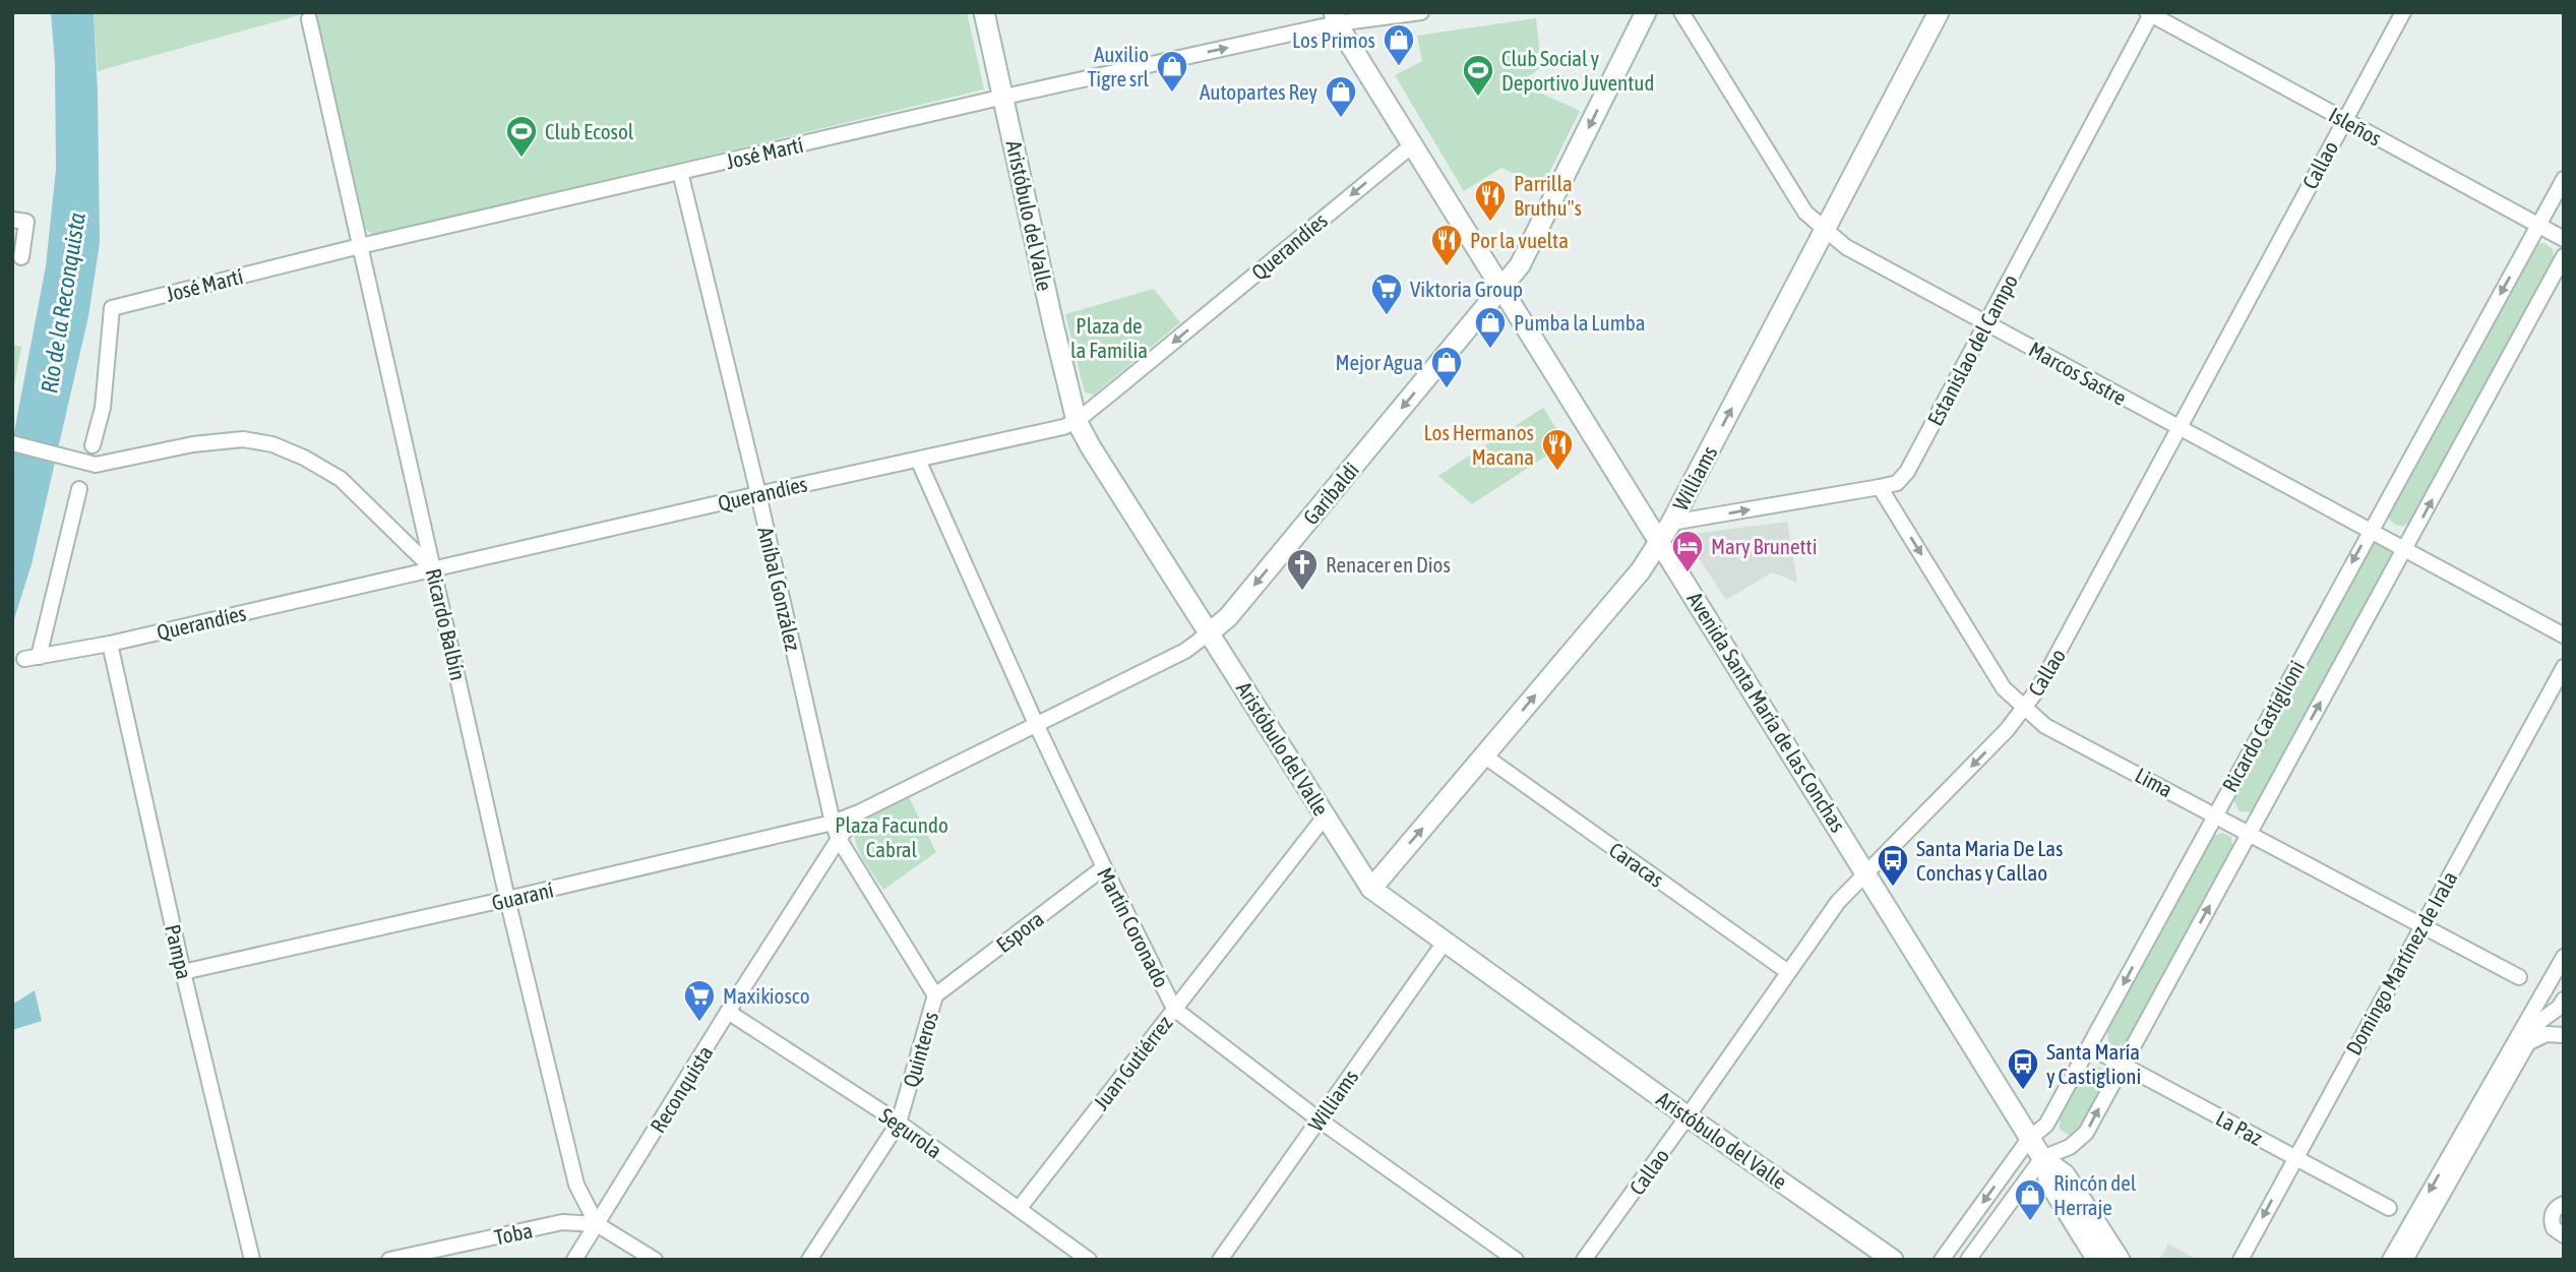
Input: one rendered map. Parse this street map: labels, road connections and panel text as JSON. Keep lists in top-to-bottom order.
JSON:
{
  "streets": {
    "street": [
      "Isleños",
      "José Martí",
      "Callao",
      "Aristóbulo del Valle",
      "Querandíes",
      "Estanislao del Campo",
      "Marcos Sastre",
      "Williams",
      "Garibaldi",
      "Aníbal González",
      "Ricardo Balbín",
      "Avenida Santa María de las Conchas",
      "Ricardo Castiglioni",
      "Lima",
      "Caracas",
      "Guaraní",
      "Martín Coronado",
      "Espora",
      "Pampa",
      "Domingo Martínez de Irala",
      "Quinteros",
      "Juan Gutiérrez",
      "Reconquista",
      "La Paz",
      "Segurola",
      "Toba"
    ]
  },
  "crossings": [
    ["Isleños", "Callao"],
    ["Isleños", "Estanislao del Campo"],
    ["Isleños", "Ricardo Castiglioni"],
    ["José Martí", "Aristóbulo del Valle"],
    ["José Martí", "Aníbal González"],
    ["José Martí", "Ricardo Balbín"],
    ["José Martí", "Avenida Santa María de las Conchas"],
    ["Callao", "Aristóbulo del Valle"],
    ["Callao", "Marcos Sastre"],
    ["Callao", "Avenida Santa María de las Conchas"],
    ["Callao", "Lima"],
    ["Callao", "Caracas"],
    ["Aristóbulo del Valle", "Querandíes"],
    ["Aristóbulo del Valle", "Williams"],
    ["Aristóbulo del Valle", "Garibaldi"],
    ["Aristóbulo del Valle", "Juan Gutiérrez"],
    ["Querandíes", "Aníbal González"],
    ["Querandíes", "Ricardo Balbín"],
    ["Querandíes", "Avenida Santa María de las Conchas"],
    ["Querandíes", "Martín Coronado"],
    ["Querandíes", "Pampa"],
    ["Estanislao del Campo", "Marcos Sastre"],
    ["Estanislao del Campo", "Williams"],
    ["Estanislao del Campo", "Lima"],
    ["Marcos Sastre", "Williams"],
    ["Marcos Sastre", "Ricardo Castiglioni"],
    ["Williams", "Avenida Santa María de las Conchas"],
    ["Williams", "Caracas"],
    ["Williams", "Martín Coronado"],
    ["Garibaldi", "Avenida Santa María de las Conchas"],
    ["Garibaldi", "Guaraní"],
    ["Garibaldi", "Martín Coronado"],
    ["Garibaldi", "Reconquista"],
    ["Aníbal González", "Guaraní"],
    ["Aníbal González", "Quinteros"],
    ["Aníbal González", "Reconquista"],
    ["Ricardo Balbín", "Guaraní"],
    ["Ricardo Balbín", "Reconquista"],
    ["Ricardo Balbín", "Toba"],
    ["Avenida Santa María de las Conchas", "Ricardo Castiglioni"],
    ["Ricardo Castiglioni", "Lima"],
    ["Ricardo Castiglioni", "La Paz"],
    ["Lima", "Domingo Martínez de Irala"],
    ["Guaraní", "Pampa"],
    ["Guaraní", "Reconquista"],
    ["Martín Coronado", "Espora"],
    ["Martín Coronado", "Juan Gutiérrez"],
    ["Espora", "Quinteros"],
    ["Domingo Martínez de Irala", "La Paz"],
    ["Quinteros", "Reconquista"],
    ["Quinteros", "Segurola"],
    ["Juan Gutiérrez", "Segurola"],
    ["Reconquista", "Segurola"],
    ["Reconquista", "Toba"]
  ],
  "one_way": ["Williams", "Garibaldi"],
  "water": ["Río de la Reconquista"],
  "parks": ["Plaza de la Familia", "Plaza Facundo Cabral"],
  "places": {
    "shop": [
      "Los Primos",
      "Auxilio Tigre srl",
      "Autopartes Rey",
      "Pumba la Lumba",
      "Mejor Agua",
      "Rincón del Herraje"
    ],
    "sports": ["Club Social y Deportivo Juventud", "Club Ecosol"],
    "restaurant": ["Parrilla Bruthu\"s", "Por la vuelta", "Los Hermanos Macana"],
    "supermarket": ["Viktoria Group", "Maxikiosco"],
    "hotel": ["Mary Brunetti"],
    "church": ["Renacer en Dios"],
    "bus stop": ["Santa Maria De Las Conchas y Callao", "Santa María y Castiglioni"]
  }
}
